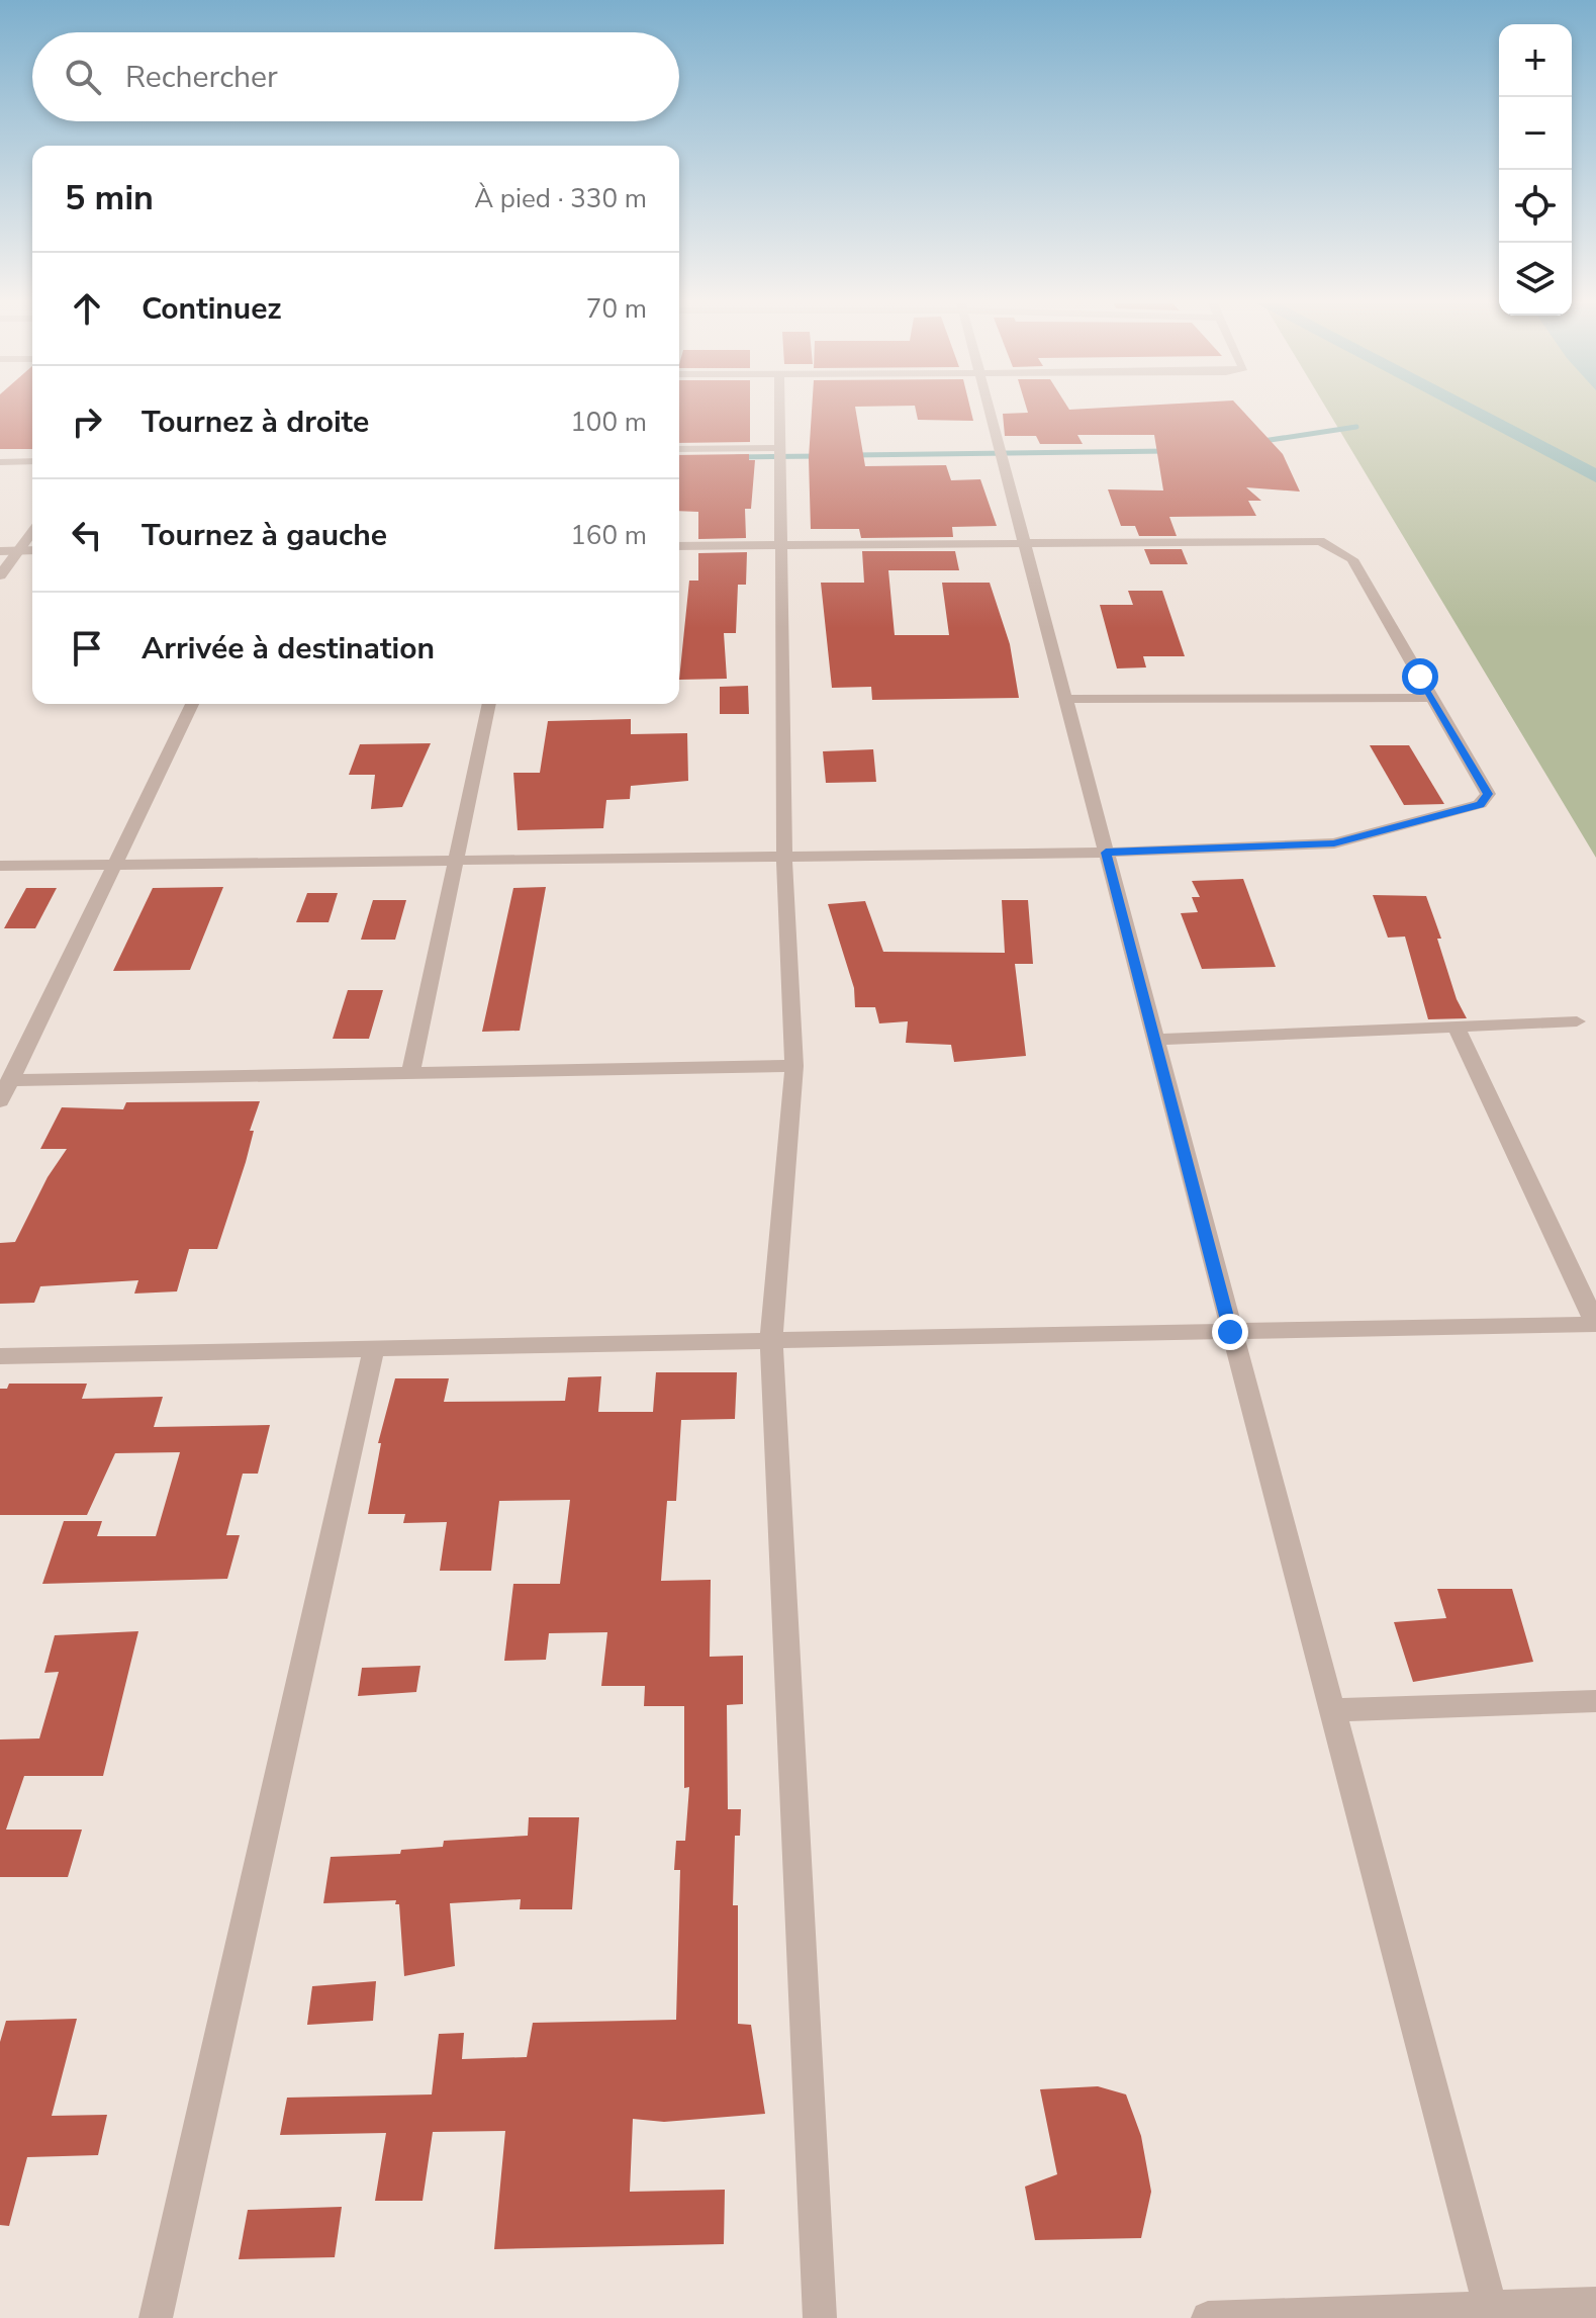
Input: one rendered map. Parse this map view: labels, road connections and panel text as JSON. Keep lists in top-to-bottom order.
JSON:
{
  "page": {
    "map_buttons": ["+", "−"],
    "search": "Rechercher",
    "heading": ["5 min", "À pied · 330 m"],
    "list": [
      ["Continuez", "70 m"],
      ["Tournez à droite", "100 m"],
      ["Tournez à gauche", "160 m"],
      "Arrivée à destination"
    ]
  }
}
